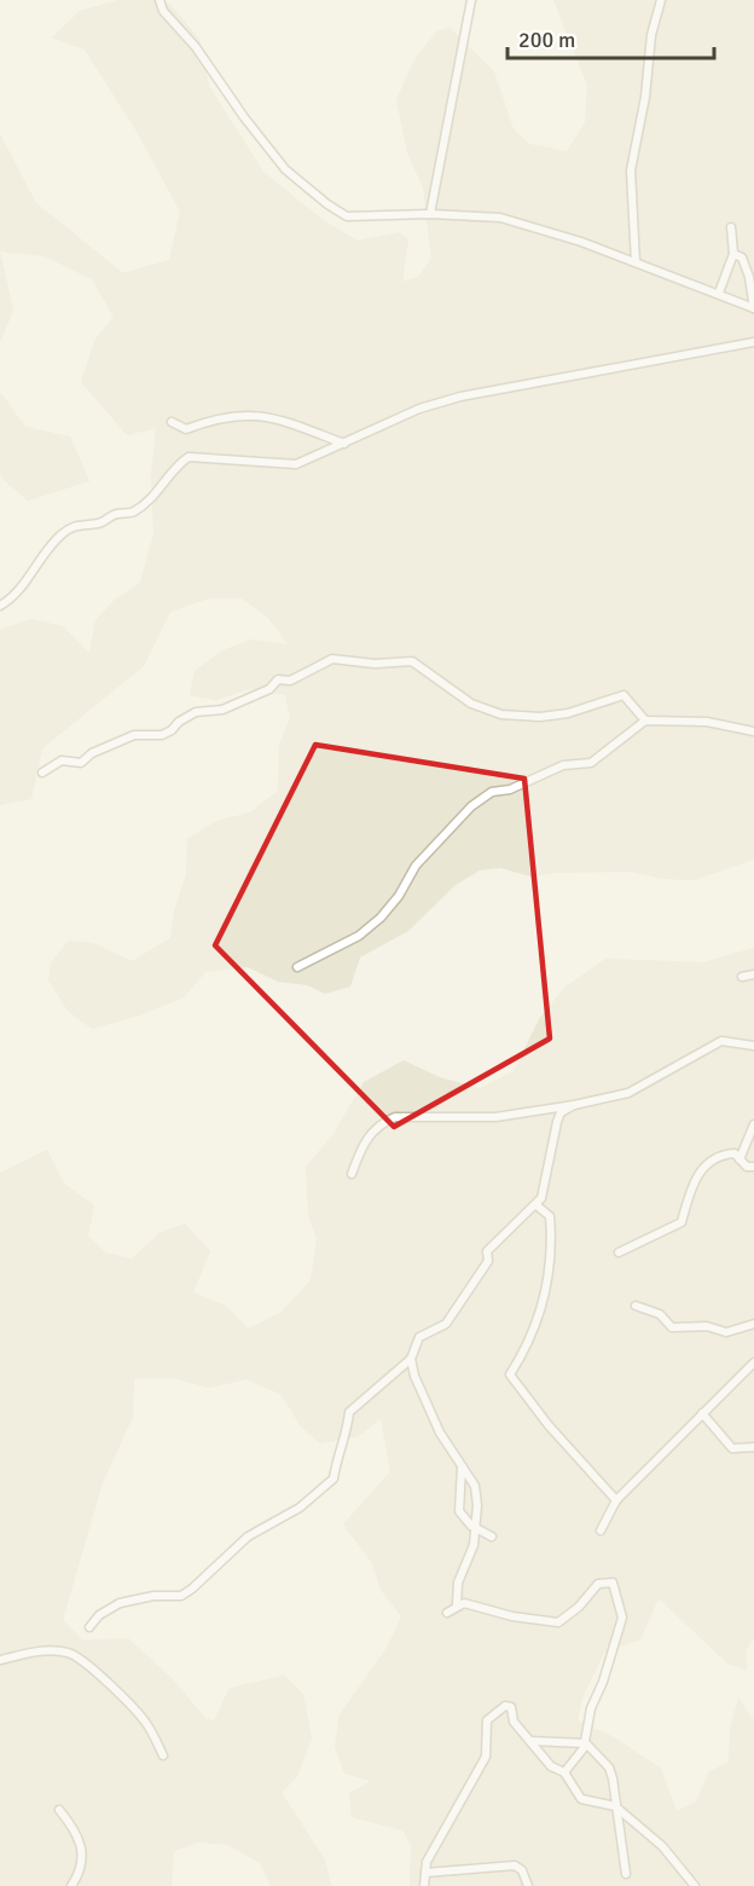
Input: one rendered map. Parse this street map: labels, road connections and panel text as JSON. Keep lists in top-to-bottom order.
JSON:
{
  "scale_bar": "200 m"
}
